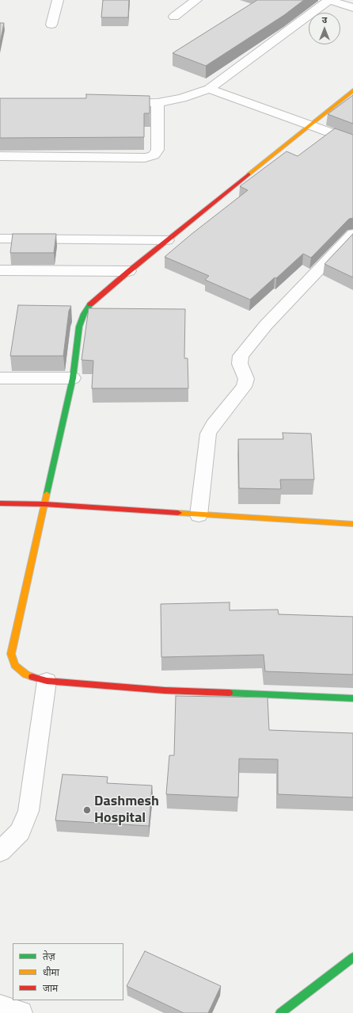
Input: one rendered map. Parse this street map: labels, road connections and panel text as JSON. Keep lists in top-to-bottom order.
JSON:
{
  "places": ["Dashmesh Hospital"],
  "legend": ["तेज़", "धीमा", "जाम"],
  "north": "top"
}
